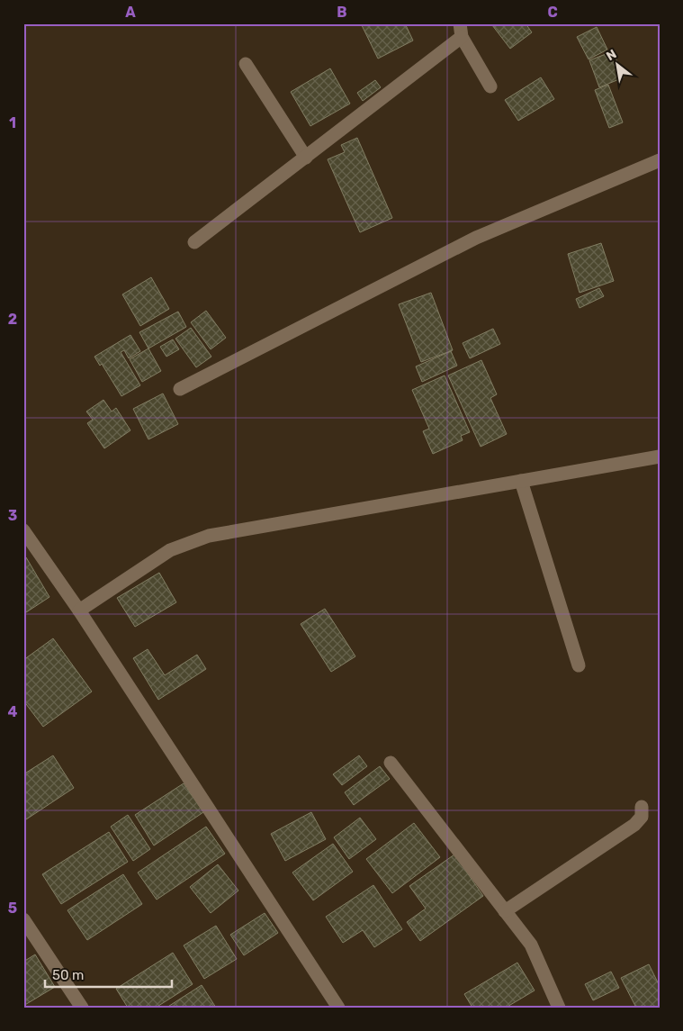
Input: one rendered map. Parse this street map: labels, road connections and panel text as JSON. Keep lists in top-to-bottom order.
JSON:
{
  "scale_bar": "50 m",
  "north": "top left",
  "grid": {
    "columns": ["A", "B", "C"],
    "rows": [
      "1",
      "2",
      "3",
      "4",
      "5"
    ]
  }
}
